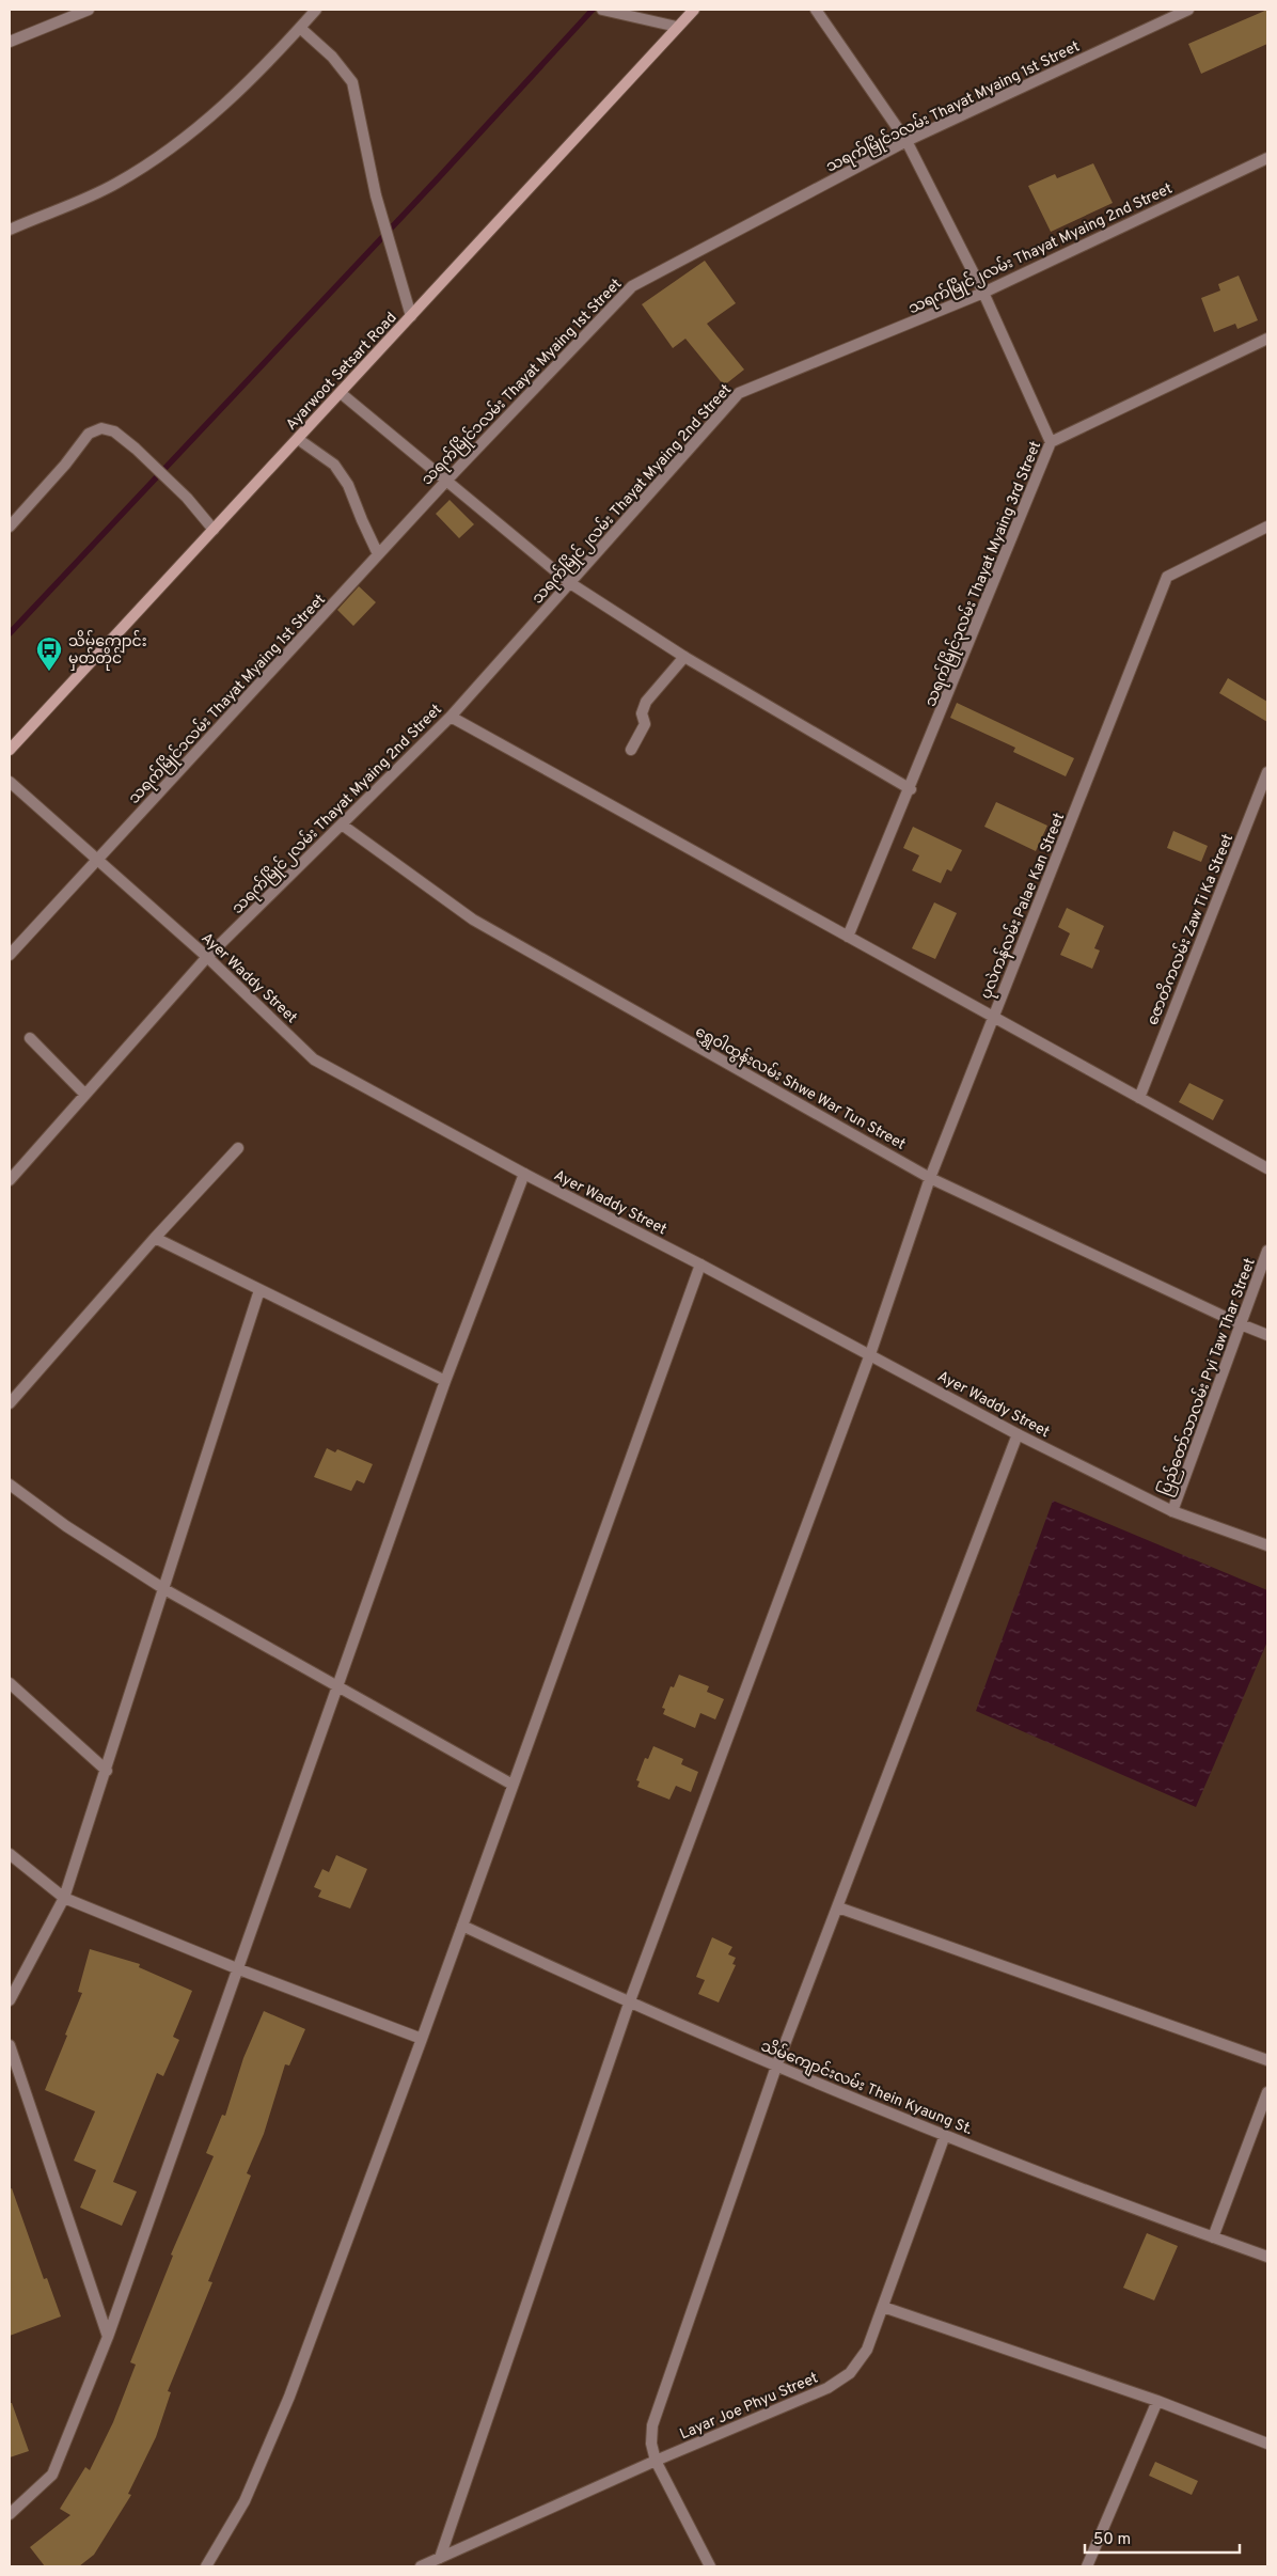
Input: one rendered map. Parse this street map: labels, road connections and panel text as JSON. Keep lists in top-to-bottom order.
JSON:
{
  "streets": {
    "main road": ["Ayarwoot Setsart Road"],
    "street": [
      "သရက်မြိုင်၁လမ်း Thayat Myaing 1st Street",
      "သရက်မြိုင်၂လမ်း Thayat Myaing 2nd Street",
      "သရက်မြိုင်၃လမ်း Thayat Myaing 3rd Street",
      "ပုလဲကန်လမ်း Palae Kan Street",
      "ဇောတိကလမ်း Zaw Ti Ka Street",
      "Ayer Waddy Street",
      "ရွှေဝါထွန်းလမ်း Shwe War Tun Street",
      "ပြည်တော်သာလမ်း Pyi Taw Thar Street",
      "သိမ်ကျောင်းလမ်း Thein Kyaung St.",
      "Layar Joe Phyu Street"
    ]
  },
  "crossings": [
    ["သရက်မြိုင်၁လမ်း Thayat Myaing 1st Street", "Ayer Waddy Street"],
    ["သရက်မြိုင်၂လမ်း Thayat Myaing 2nd Street", "Ayer Waddy Street"],
    ["သရက်မြိုင်၂လမ်း Thayat Myaing 2nd Street", "ရွှေဝါထွန်းလမ်း Shwe War Tun Street"],
    ["ပုလဲကန်လမ်း Palae Kan Street", "Ayer Waddy Street"],
    ["ပုလဲကန်လမ်း Palae Kan Street", "ရွှေဝါထွန်းလမ်း Shwe War Tun Street"],
    ["ပုလဲကန်လမ်း Palae Kan Street", "သိမ်ကျောင်းလမ်း Thein Kyaung St."],
    ["ပုလဲကန်လမ်း Palae Kan Street", "Layar Joe Phyu Street"],
    ["Ayer Waddy Street", "ပြည်တော်သာလမ်း Pyi Taw Thar Street"],
    ["ရွှေဝါထွန်းလမ်း Shwe War Tun Street", "ပြည်တော်သာလမ်း Pyi Taw Thar Street"],
    ["သိမ်ကျောင်းလမ်း Thein Kyaung St.", "Layar Joe Phyu Street"]
  ],
  "places": {
    "bus stop": ["သိမ်ကျောင်း မှတ်တိုင်"]
  },
  "scale_bar": "50 m"
}
